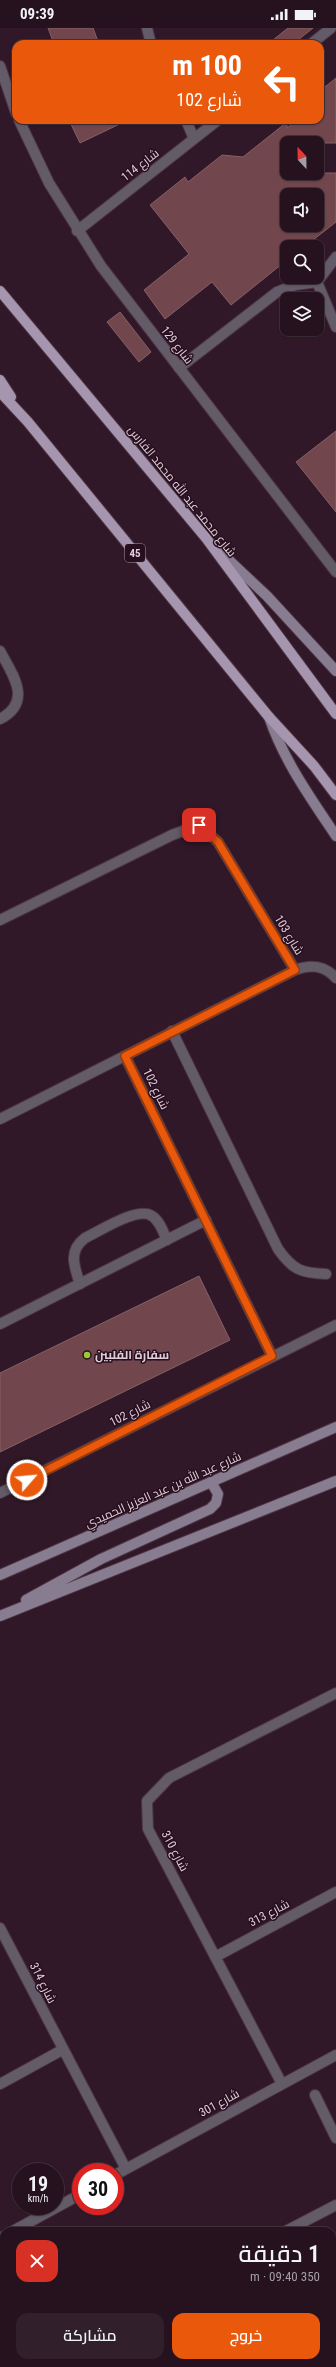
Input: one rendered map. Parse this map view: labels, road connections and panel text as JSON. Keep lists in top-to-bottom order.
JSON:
{
  "streets": {
    "main road": ["شارع محمد عبد الله محمد الفارس", "45"],
    "street": [
      "شارع 114",
      "شارع 129",
      "شارع 103",
      "شارع 102",
      "شارع عبد الله بن عبد العزيز الحميدي",
      "شارع 310",
      "شارع 313",
      "شارع 314",
      "شارع 301"
    ]
  },
  "crossings": [
    ["شارع 114", "شارع 129"],
    ["شارع 103", "شارع 102"],
    ["شارع 310", "شارع 313"],
    ["شارع 310", "شارع 301"],
    ["شارع 314", "شارع 301"]
  ],
  "places": ["سفارة الفلبين"],
  "north": "top",
  "page": {
    "status": "09:39",
    "turn": ["100 m", "شارع 102"],
    "speed": "19 km/h",
    "limit": "30",
    "heading": ["1 دقيقة", "350 m · 09:40"],
    "buttons": ["خروج", "مشاركة"]
  }
}
